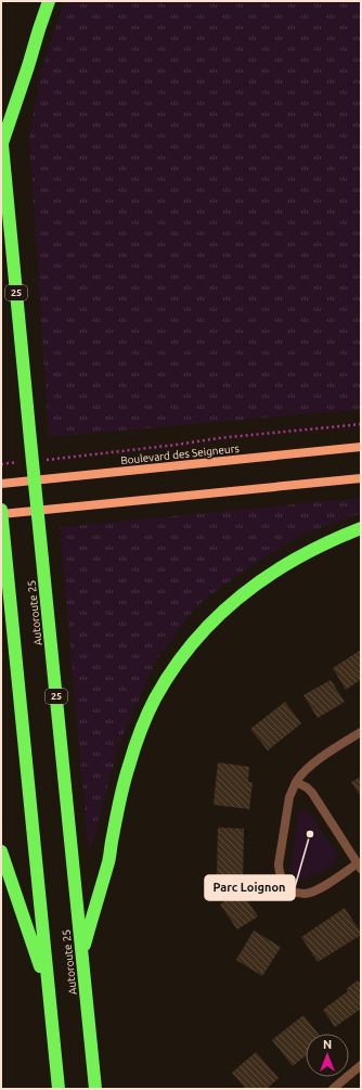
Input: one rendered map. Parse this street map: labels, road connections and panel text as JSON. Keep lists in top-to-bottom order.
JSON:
{
  "streets": {
    "highway": ["25", "Autoroute 25"],
    "main road": ["Boulevard des Seigneurs"]
  },
  "places": ["Parc Loignon"],
  "north": "top"
}
